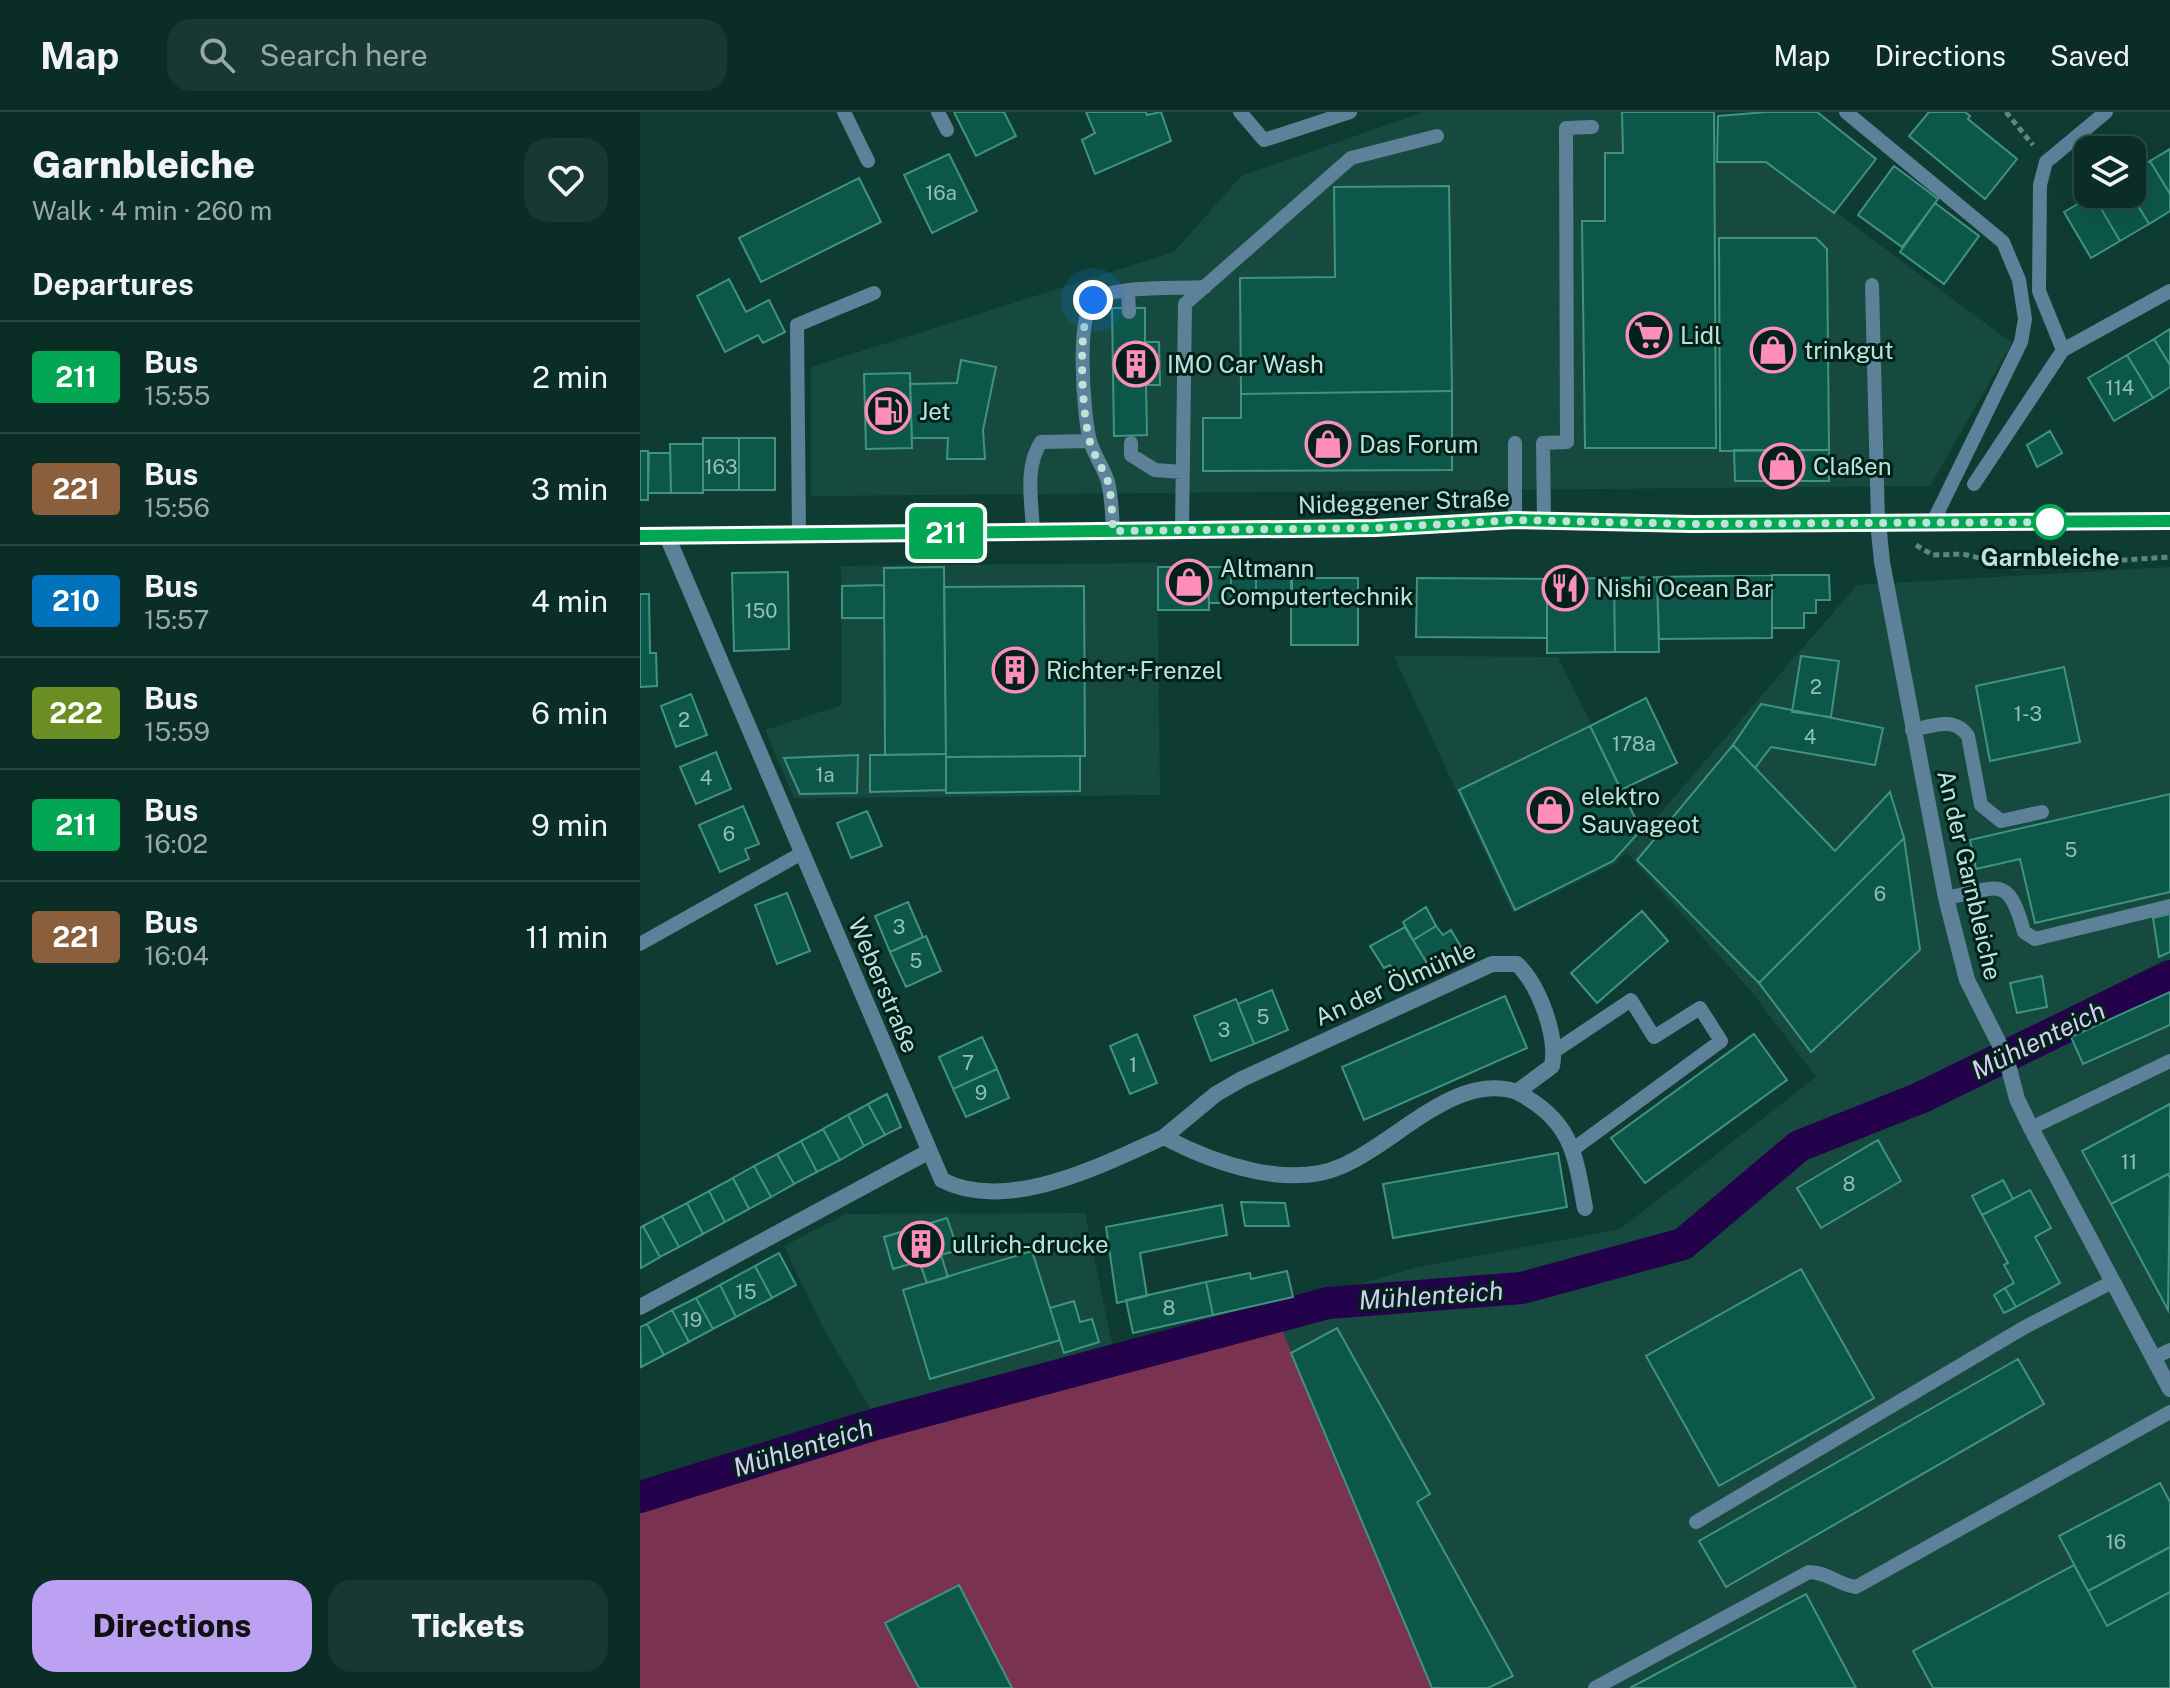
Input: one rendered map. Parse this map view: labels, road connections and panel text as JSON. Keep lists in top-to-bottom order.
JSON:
{
  "streets": {
    "main road": ["Nideggener Straße"],
    "street": ["An der Garnbleiche", "An der Ölmühle", "Weberstraße"]
  },
  "crossings": [
    ["Nideggener Straße", "An der Garnbleiche"],
    ["Nideggener Straße", "Weberstraße"],
    ["An der Ölmühle", "Weberstraße"]
  ],
  "water": ["Mühlenteich"],
  "places": {
    "supermarket": ["Lidl"],
    "shop": [
      "trinkgut",
      "Das Forum",
      "Claßen",
      "Altmann Computertechnik",
      "elektro Sauvageot"
    ],
    "building": ["IMO Car Wash", "Richter+Frenzel", "ullrich-drucke"],
    "fuel station": ["Jet"],
    "other": ["Garnbleiche"],
    "restaurant": ["Nishi Ocean Bar"]
  },
  "lines": ["bus line 211"],
  "house_numbers": [
    "16a",
    "114",
    "163",
    "150",
    "2",
    "1-3",
    "2",
    "4",
    "178a",
    "1a",
    "4",
    "6",
    "5",
    "6",
    "3",
    "5",
    "5",
    "3",
    "7",
    "1",
    "9",
    "11",
    "8",
    "15",
    "8",
    "19",
    "16"
  ],
  "page": {
    "header": "Map",
    "search": "Search here",
    "nav": ["Map", "Directions", "Saved"],
    "heading": [
      ["Garnbleiche", "Walk · 4 min · 260 m"],
      "Departures"
    ],
    "on_map": "211",
    "list": [
      {
        "mark": "211",
        "name": "Bus",
        "note": "15:55",
        "value": "2 min"
      },
      {
        "mark": "221",
        "name": "Bus",
        "note": "15:56",
        "value": "3 min"
      },
      {
        "mark": "210",
        "name": "Bus",
        "note": "15:57",
        "value": "4 min"
      },
      {
        "mark": "222",
        "name": "Bus",
        "note": "15:59",
        "value": "6 min"
      },
      {
        "mark": "211",
        "name": "Bus",
        "note": "16:02",
        "value": "9 min"
      },
      {
        "mark": "221",
        "name": "Bus",
        "note": "16:04",
        "value": "11 min"
      }
    ],
    "buttons": ["Directions", "Tickets"]
  }
}
